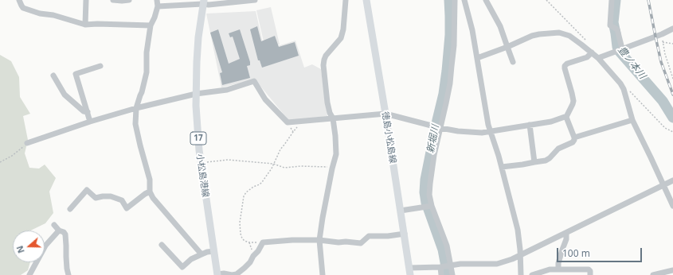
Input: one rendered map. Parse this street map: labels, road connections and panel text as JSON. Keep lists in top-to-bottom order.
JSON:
{
  "streets": {
    "main road": ["徳島小松島線", "17", "小松島港線"]
  },
  "water": ["豊ノ本川", "新堀川"],
  "scale_bar": "100 m",
  "north": "left"
}
